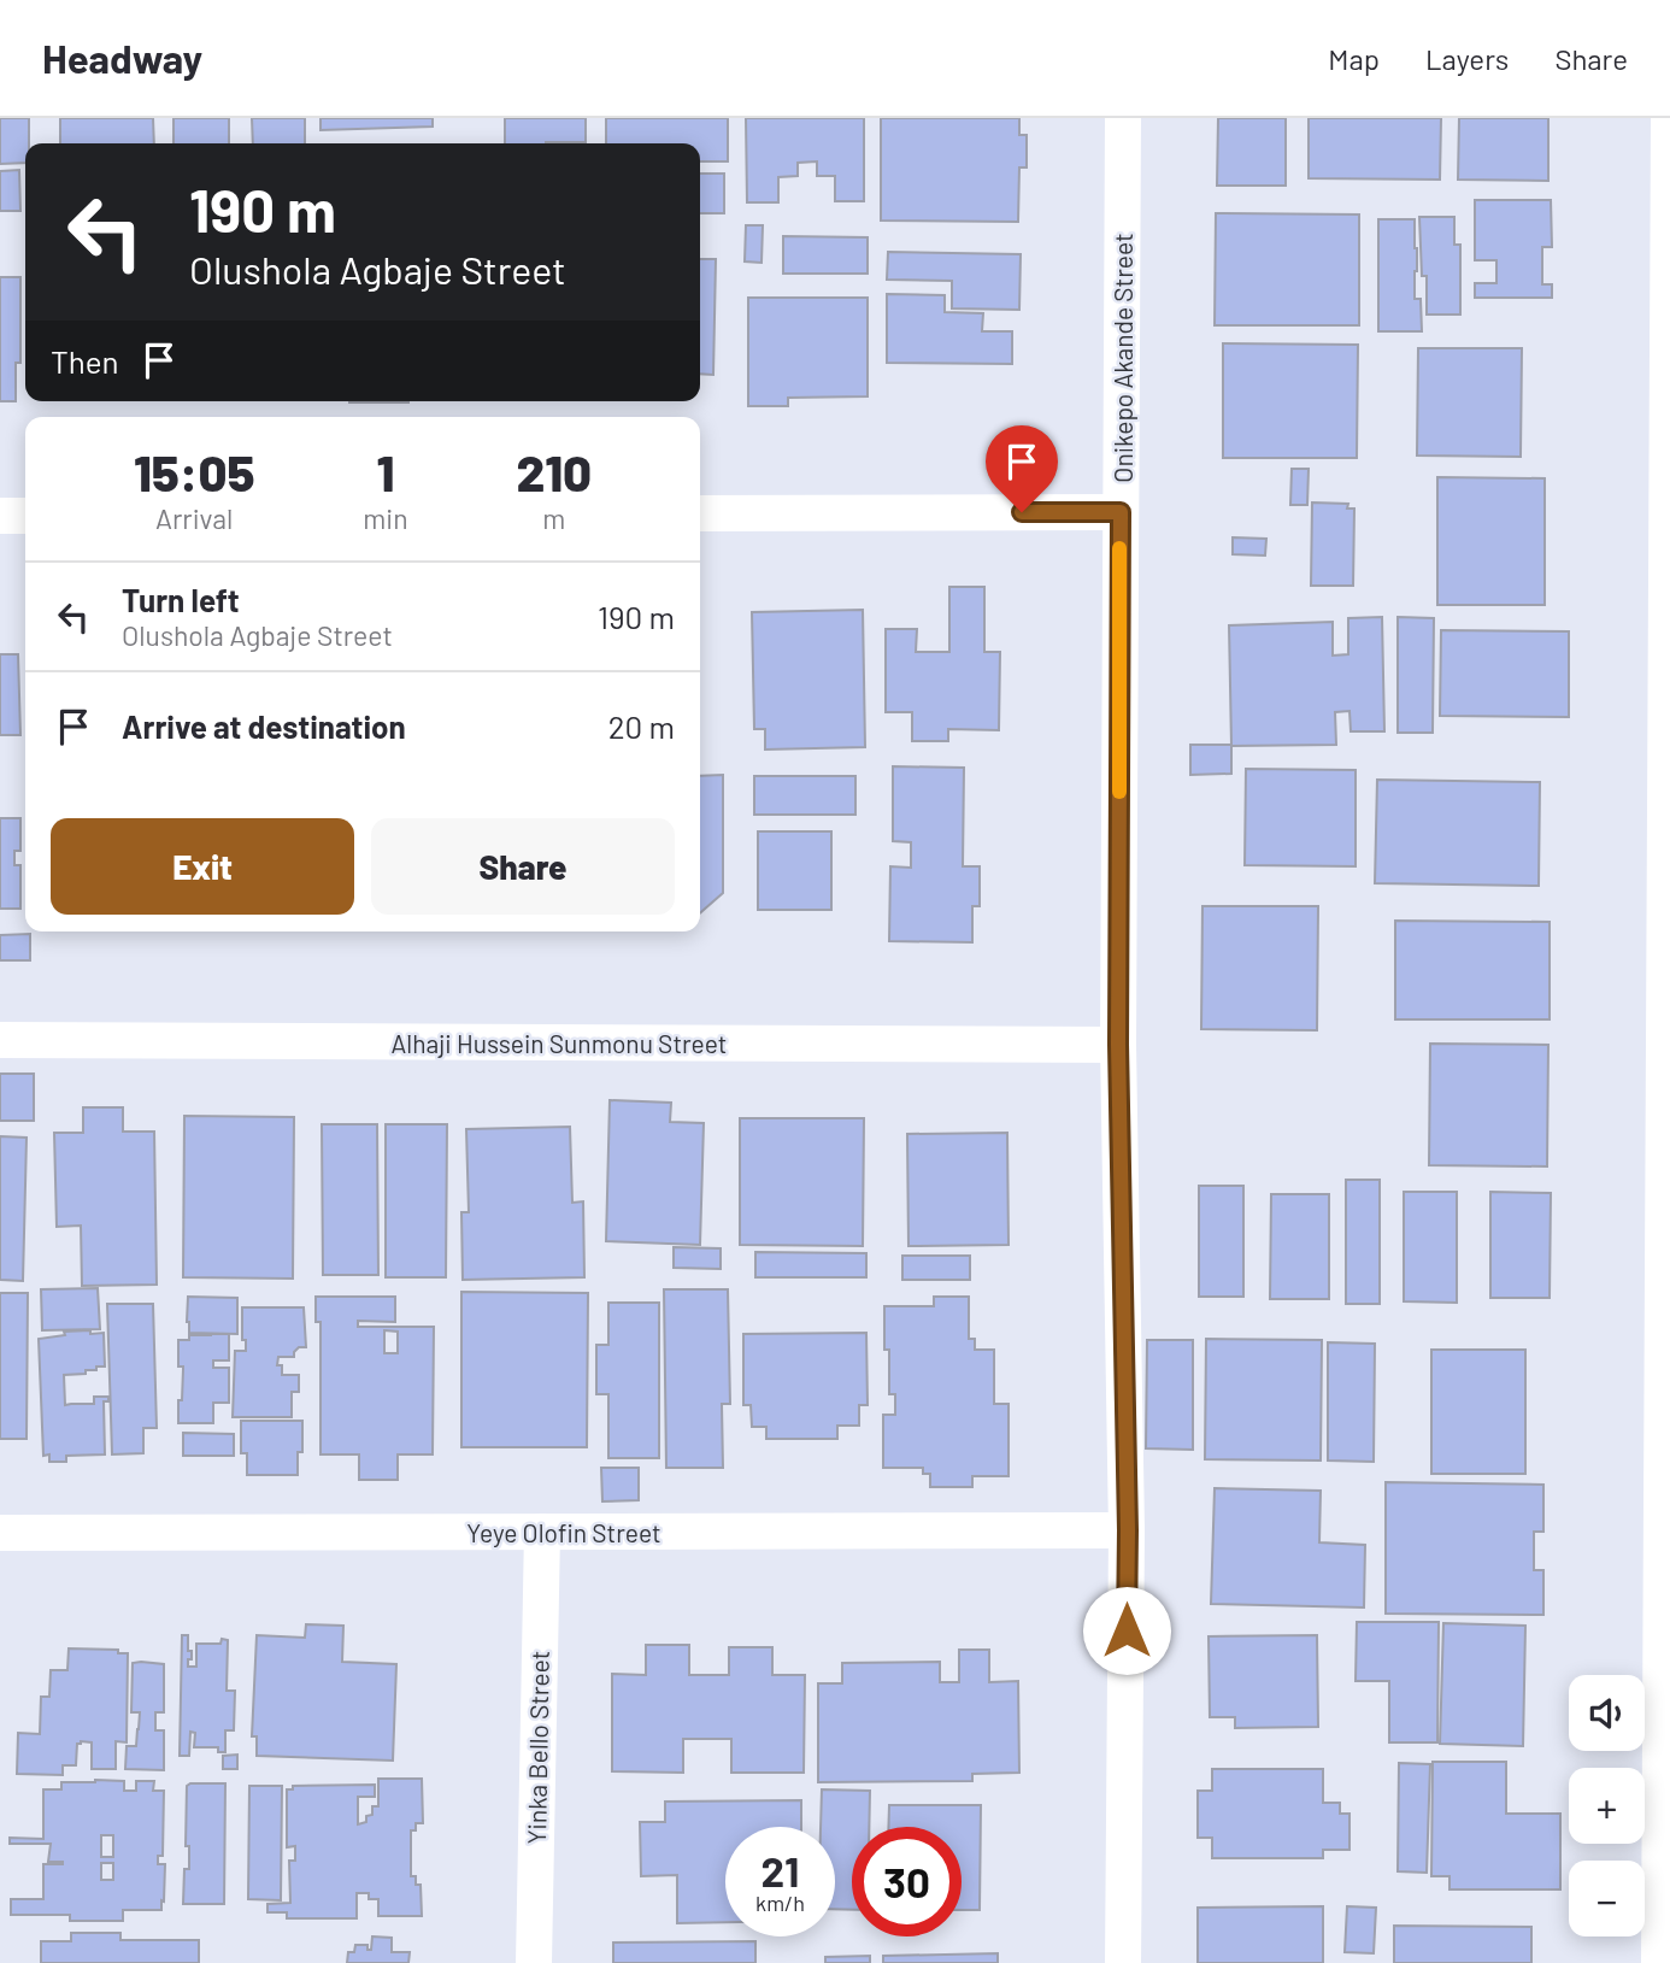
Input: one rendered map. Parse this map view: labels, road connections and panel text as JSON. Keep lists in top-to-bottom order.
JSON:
{
  "streets": {
    "street": [
      "Onikepo Akande Street",
      "Alhaji Hussein Sunmonu Street",
      "Yeye Olofin Street",
      "Yinka Bello Street"
    ]
  },
  "crossings": [
    ["Onikepo Akande Street", "Alhaji Hussein Sunmonu Street"],
    ["Onikepo Akande Street", "Yeye Olofin Street"],
    ["Yeye Olofin Street", "Yinka Bello Street"]
  ],
  "page": {
    "header": "Headway",
    "nav": ["Map", "Layers", "Share"],
    "turn": ["190 m", "Olushola Agbaje Street"],
    "then": "Then",
    "eta": [
      "15:05",
      "Arrival",
      "1",
      "min",
      "210",
      "m"
    ],
    "list": [
      {
        "name": "Turn left",
        "note": "Olushola Agbaje Street",
        "value": "190 m"
      },
      {
        "name": "Arrive at destination",
        "value": "20 m"
      }
    ],
    "buttons": ["Exit", "Share"],
    "map_buttons": ["+", "−"],
    "speed": "21 km/h",
    "limit": "30"
  }
}
